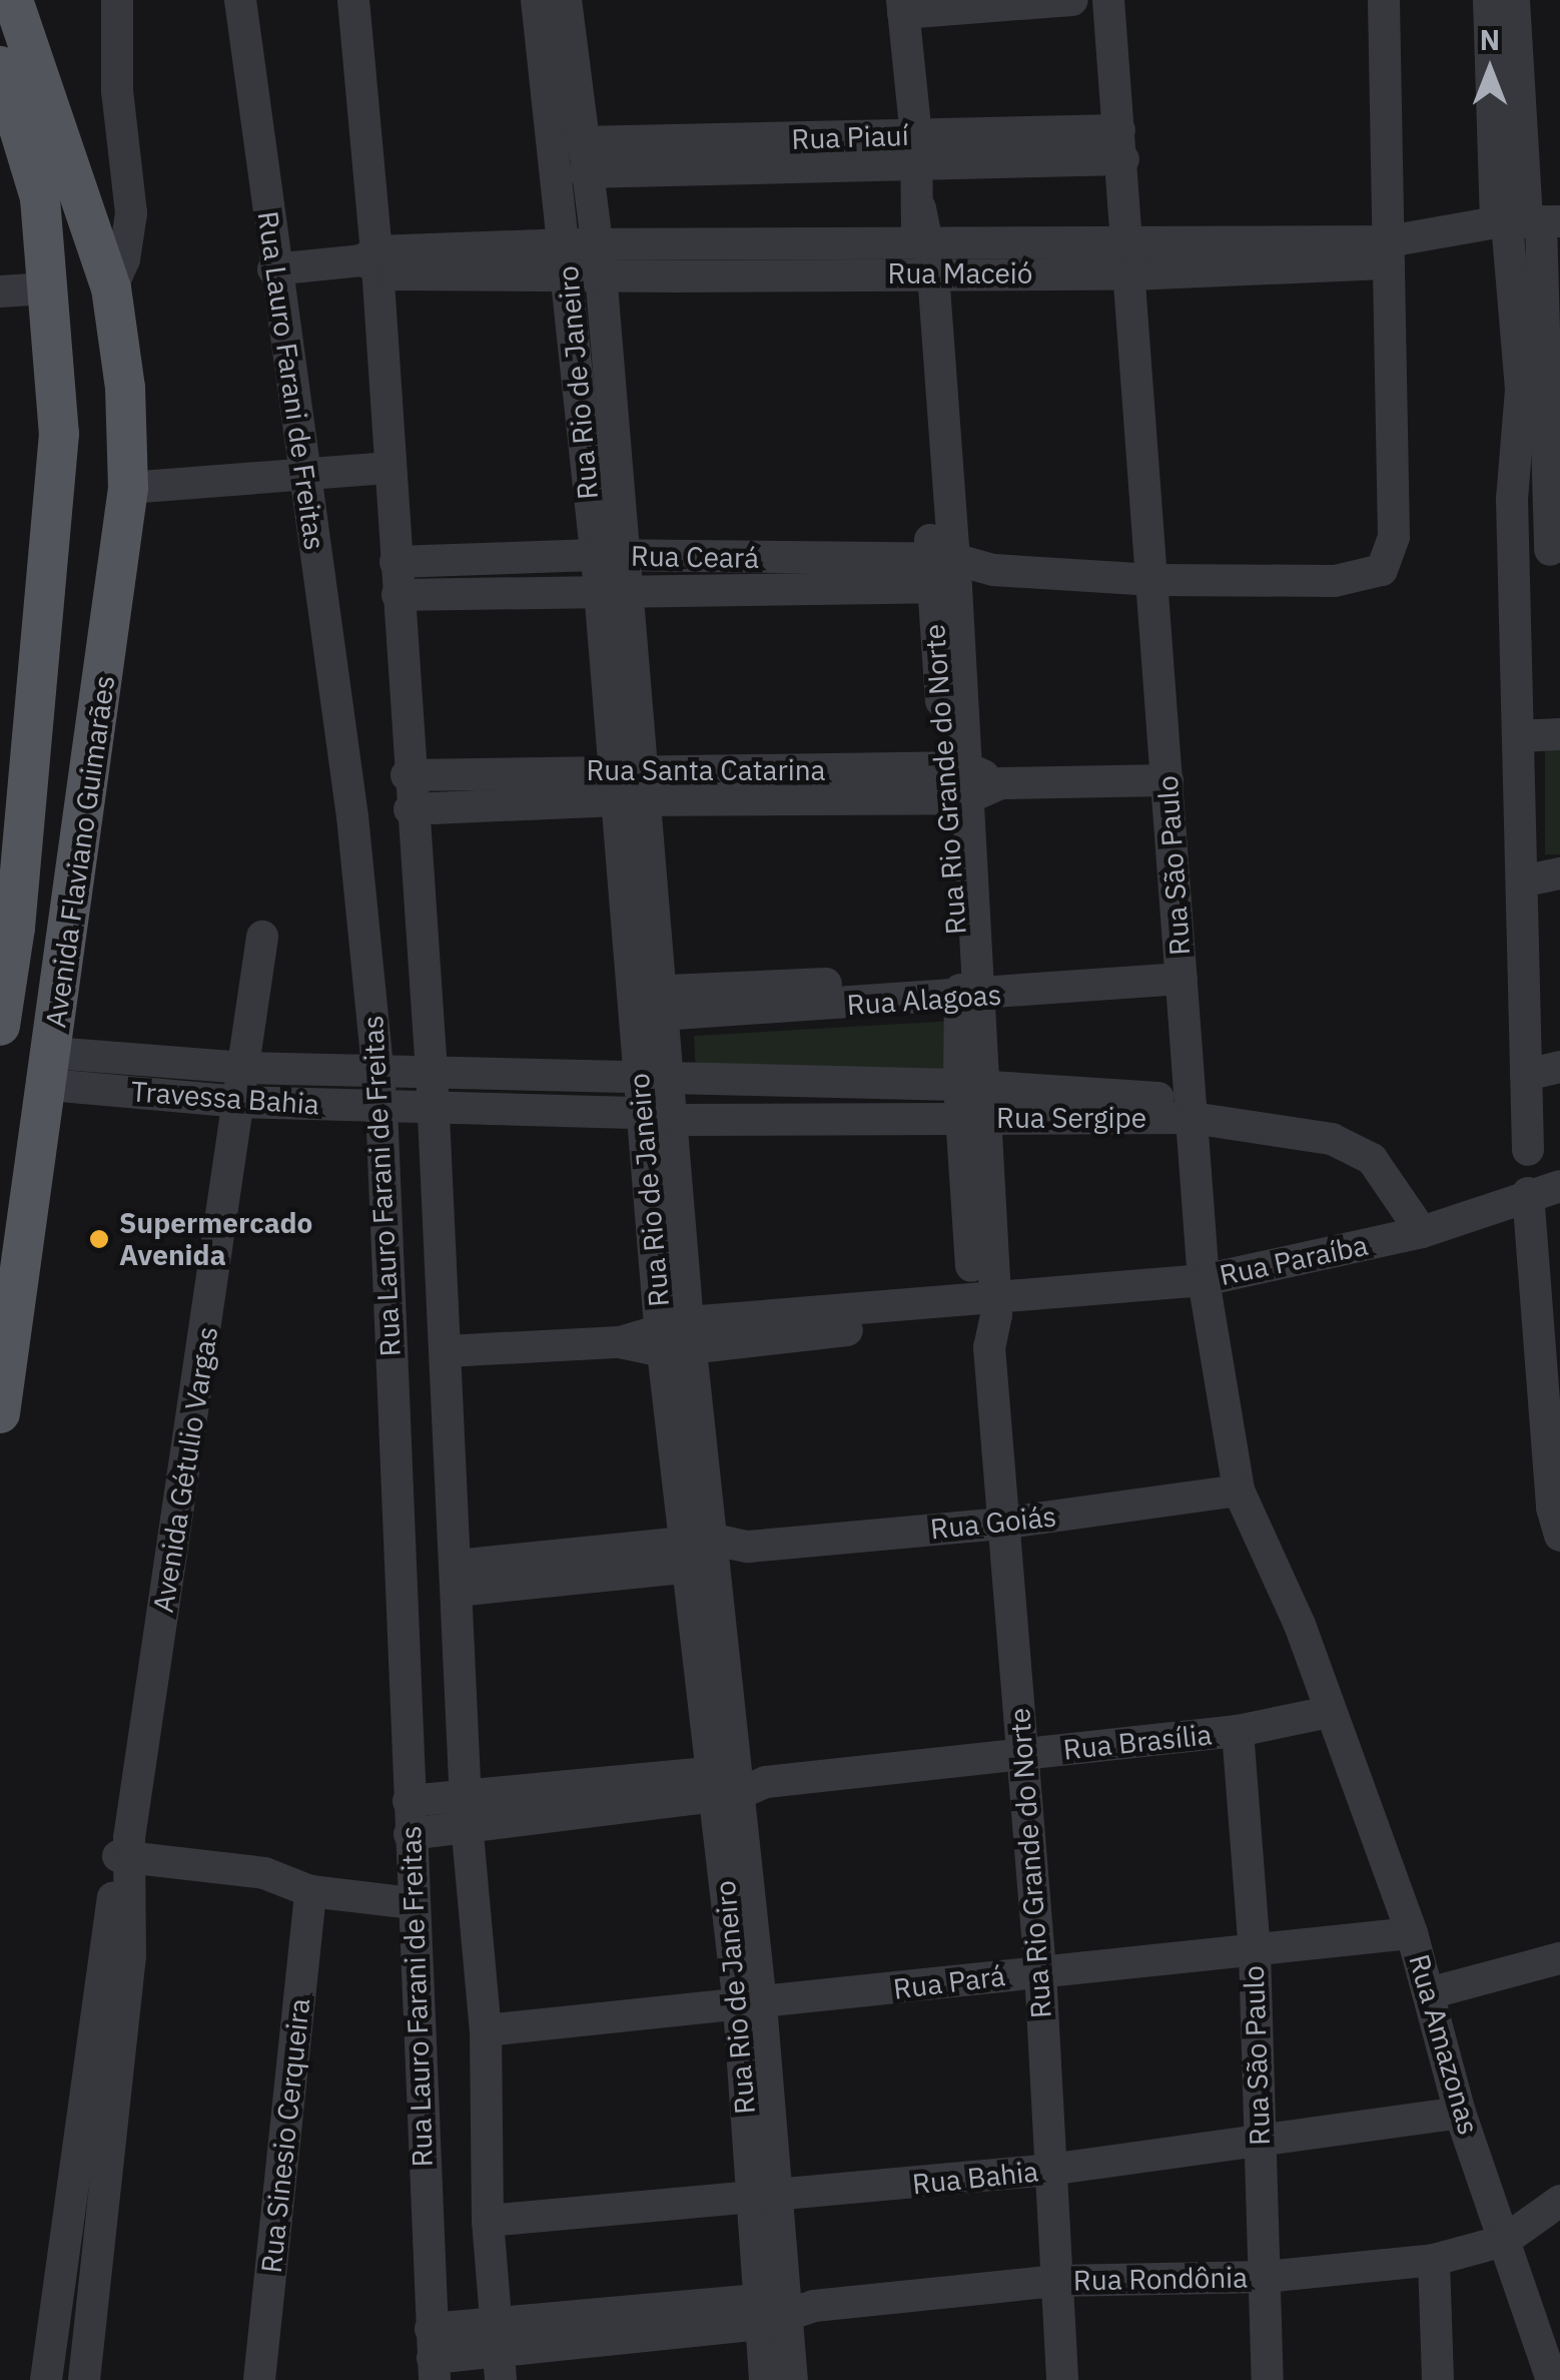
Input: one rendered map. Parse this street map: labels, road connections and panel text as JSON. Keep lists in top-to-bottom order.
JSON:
{
  "streets": {
    "main road": ["Avenida Flaviano Guimarães"],
    "street": [
      "Rua Piauí",
      "Rua Maceió",
      "Rua Lauro Farani de Freitas",
      "Rua Rio de Janeiro",
      "Rua Ceará",
      "Rua Santa Catarina",
      "Rua Rio Grande do Norte",
      "Rua São Paulo",
      "Rua Alagoas",
      "Travessa Bahia",
      "Rua Sergipe",
      "Rua Paraíba",
      "Avenida Gétulio Vargas",
      "Rua Goiás",
      "Rua Brasília",
      "Rua Pará",
      "Rua Amazonas",
      "Rua Sinesio Cerqueira",
      "Rua Bahia",
      "Rua Rondônia"
    ]
  },
  "crossings": [
    ["Rua Piauí", "Rua Rio de Janeiro"],
    ["Rua Piauí", "Rua Rio Grande do Norte"],
    ["Rua Piauí", "Rua São Paulo"],
    ["Rua Maceió", "Rua Lauro Farani de Freitas"],
    ["Rua Maceió", "Rua Rio de Janeiro"],
    ["Rua Maceió", "Rua Ceará"],
    ["Rua Maceió", "Rua Rio Grande do Norte"],
    ["Rua Maceió", "Rua São Paulo"],
    ["Rua Lauro Farani de Freitas", "Rua Ceará"],
    ["Rua Lauro Farani de Freitas", "Rua Santa Catarina"],
    ["Rua Lauro Farani de Freitas", "Travessa Bahia"],
    ["Rua Lauro Farani de Freitas", "Rua Paraíba"],
    ["Rua Lauro Farani de Freitas", "Rua Goiás"],
    ["Rua Lauro Farani de Freitas", "Rua Brasília"],
    ["Rua Lauro Farani de Freitas", "Rua Pará"],
    ["Rua Lauro Farani de Freitas", "Rua Bahia"],
    ["Rua Lauro Farani de Freitas", "Rua Rondônia"],
    ["Rua Rio de Janeiro", "Rua Ceará"],
    ["Rua Rio de Janeiro", "Rua Santa Catarina"],
    ["Rua Rio de Janeiro", "Rua Alagoas"],
    ["Rua Rio de Janeiro", "Travessa Bahia"],
    ["Rua Rio de Janeiro", "Rua Sergipe"],
    ["Rua Rio de Janeiro", "Rua Paraíba"],
    ["Rua Rio de Janeiro", "Rua Goiás"],
    ["Rua Rio de Janeiro", "Rua Brasília"],
    ["Rua Rio de Janeiro", "Rua Pará"],
    ["Rua Rio de Janeiro", "Rua Bahia"],
    ["Rua Rio de Janeiro", "Rua Rondônia"],
    ["Rua Ceará", "Rua Rio Grande do Norte"],
    ["Rua Ceará", "Rua São Paulo"],
    ["Rua Santa Catarina", "Rua Rio Grande do Norte"],
    ["Rua Santa Catarina", "Rua São Paulo"],
    ["Rua Rio Grande do Norte", "Rua Alagoas"],
    ["Rua Rio Grande do Norte", "Rua Sergipe"],
    ["Rua Rio Grande do Norte", "Rua Paraíba"],
    ["Rua Rio Grande do Norte", "Rua Goiás"],
    ["Rua Rio Grande do Norte", "Rua Brasília"],
    ["Rua Rio Grande do Norte", "Rua Pará"],
    ["Rua Rio Grande do Norte", "Rua Bahia"],
    ["Rua Rio Grande do Norte", "Rua Rondônia"],
    ["Avenida Flaviano Guimarães", "Travessa Bahia"],
    ["Rua São Paulo", "Rua Alagoas"],
    ["Rua São Paulo", "Rua Sergipe"],
    ["Rua São Paulo", "Rua Paraíba"],
    ["Rua São Paulo", "Rua Goiás"],
    ["Rua São Paulo", "Rua Brasília"],
    ["Rua São Paulo", "Rua Pará"],
    ["Rua São Paulo", "Rua Amazonas"],
    ["Rua São Paulo", "Rua Bahia"],
    ["Rua São Paulo", "Rua Rondônia"],
    ["Travessa Bahia", "Rua Sergipe"],
    ["Travessa Bahia", "Avenida Gétulio Vargas"],
    ["Rua Sergipe", "Rua Paraíba"],
    ["Rua Brasília", "Rua Amazonas"],
    ["Rua Pará", "Rua Amazonas"],
    ["Rua Amazonas", "Rua Bahia"],
    ["Rua Amazonas", "Rua Rondônia"]
  ],
  "places": ["Supermercado Avenida"],
  "north": "top"
}
